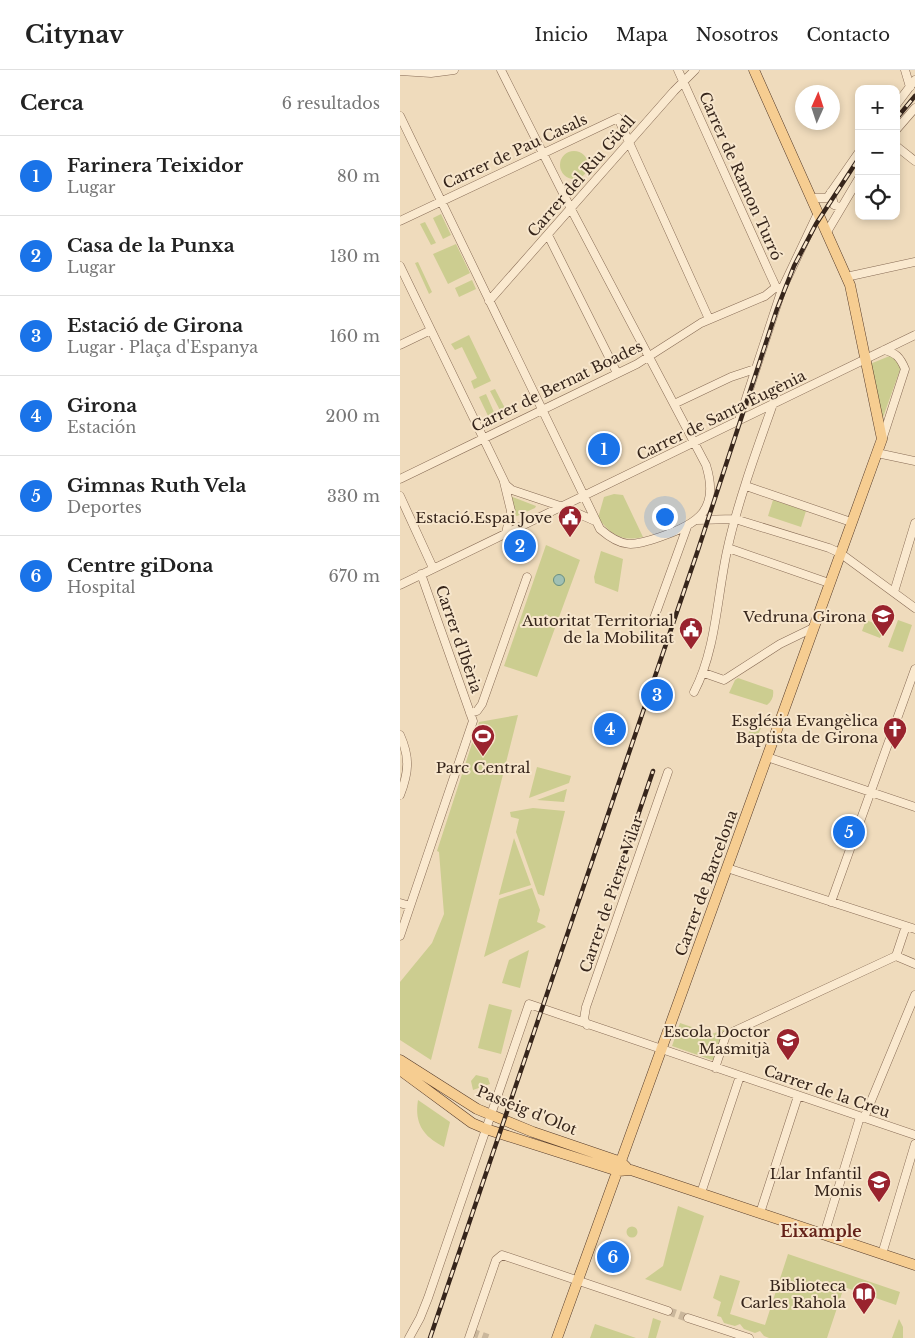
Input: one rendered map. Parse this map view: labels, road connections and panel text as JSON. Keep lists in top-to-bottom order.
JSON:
{
  "streets": {
    "main road": ["Carrer de Barcelona", "Passeig d'Olot"],
    "street": [
      "Carrer de Pau Casals",
      "Carrer del Riu Güell",
      "Carrer de Ramon Turró",
      "Carrer de Bernat Boades",
      "Carrer de Santa Eugènia",
      "Carrer d'Ibèria",
      "Carrer de Pierre Vilar",
      "Carrer de la Creu"
    ]
  },
  "crossings": [
    ["Carrer de Pau Casals", "Carrer del Riu Güell"],
    ["Carrer del Riu Güell", "Carrer de Ramon Turró"],
    ["Carrer de Ramon Turró", "Carrer de Bernat Boades"],
    ["Carrer de Santa Eugènia", "Carrer d'Ibèria"],
    ["Carrer de Barcelona", "Carrer de la Creu"],
    ["Carrer de Barcelona", "Passeig d'Olot"],
    ["Carrer de Pierre Vilar", "Carrer de la Creu"],
    ["Carrer de la Creu", "Passeig d'Olot"]
  ],
  "districts": ["Eixample"],
  "places": {
    "public building": ["Estació.Espai Jove", "Autoritat Territorial de la Mobilitat"],
    "school or university": ["Vedruna Girona", "Escola Doctor Masmitjà", "Llar Infantil Monis"],
    "church": ["Església Evangèlica Baptista de Girona"],
    "sports": ["Parc Central"],
    "library": ["Biblioteca Carles Rahola"]
  },
  "north": "top",
  "page": {
    "header": "Citynav",
    "nav": [
      "Inicio",
      "Mapa",
      "Nosotros",
      "Contacto"
    ],
    "heading": ["Cerca", "6 resultados"],
    "map_buttons": ["+", "−"],
    "list": [
      {
        "mark": "1",
        "name": "Farinera Teixidor",
        "note": "Lugar",
        "value": "80 m"
      },
      {
        "mark": "2",
        "name": "Casa de la Punxa",
        "note": "Lugar",
        "value": "130 m"
      },
      {
        "mark": "3",
        "name": "Estació de Girona",
        "note": "Lugar · Plaça d'Espanya",
        "value": "160 m"
      },
      {
        "mark": "4",
        "name": "Girona",
        "note": "Estación",
        "value": "200 m"
      },
      {
        "mark": "5",
        "name": "Gimnas Ruth Vela",
        "note": "Deportes",
        "value": "330 m"
      },
      {
        "mark": "6",
        "name": "Centre giDona",
        "note": "Hospital",
        "value": "670 m"
      }
    ],
    "pins": [
      "1",
      "2",
      "3",
      "4",
      "5",
      "6"
    ]
  }
}
